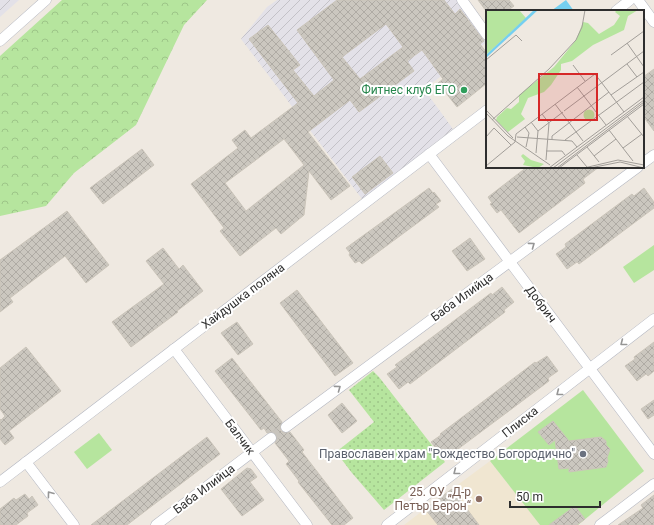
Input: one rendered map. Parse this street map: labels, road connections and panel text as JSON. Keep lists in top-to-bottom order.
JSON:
{
  "streets": {
    "street": [
      "Хайдушка поляна",
      "Баба Илийца",
      "Добрич",
      "Плиска",
      "Балчик"
    ]
  },
  "crossings": [
    ["Хайдушка поляна", "Добрич"],
    ["Хайдушка поляна", "Балчик"],
    ["Баба Илийца", "Добрич"],
    ["Баба Илийца", "Балчик"],
    ["Добрич", "Плиска"]
  ],
  "one_way": ["Баба Илийца", "Плиска"],
  "places": ["Фитнес клуб ЕГО", "Православен храм \"Рождество Богородично\"", "25. ОУ „Д-р Петър Берон“"],
  "scale_bar": "50 m"
}
